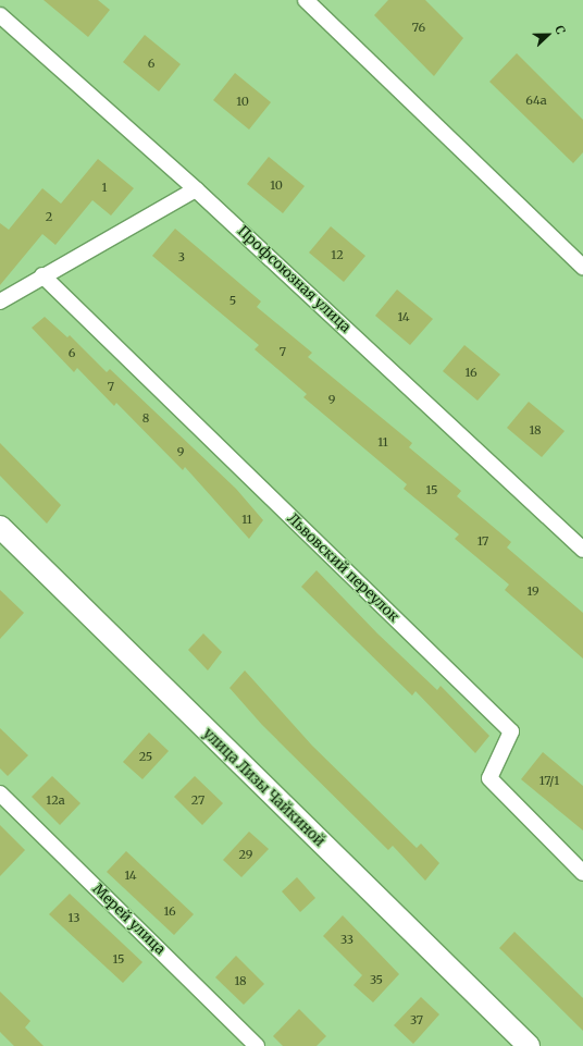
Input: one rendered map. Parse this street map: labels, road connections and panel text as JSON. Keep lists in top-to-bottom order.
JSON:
{
  "streets": {
    "street": [
      "Профсоюзная улица",
      "Львовский переулок",
      "улица Лизы Чайкиной",
      "Мерей улица"
    ]
  },
  "house_numbers": [
    "76",
    "6",
    "64а",
    "10",
    "10",
    "1",
    "2",
    "12",
    "3",
    "5",
    "14",
    "7",
    "6",
    "16",
    "7",
    "9",
    "8",
    "18",
    "11",
    "9",
    "15",
    "11",
    "17",
    "19",
    "25",
    "17/1",
    "12а",
    "27",
    "29",
    "14",
    "16",
    "13",
    "33",
    "15",
    "35",
    "18",
    "37"
  ],
  "north": "right"
}
